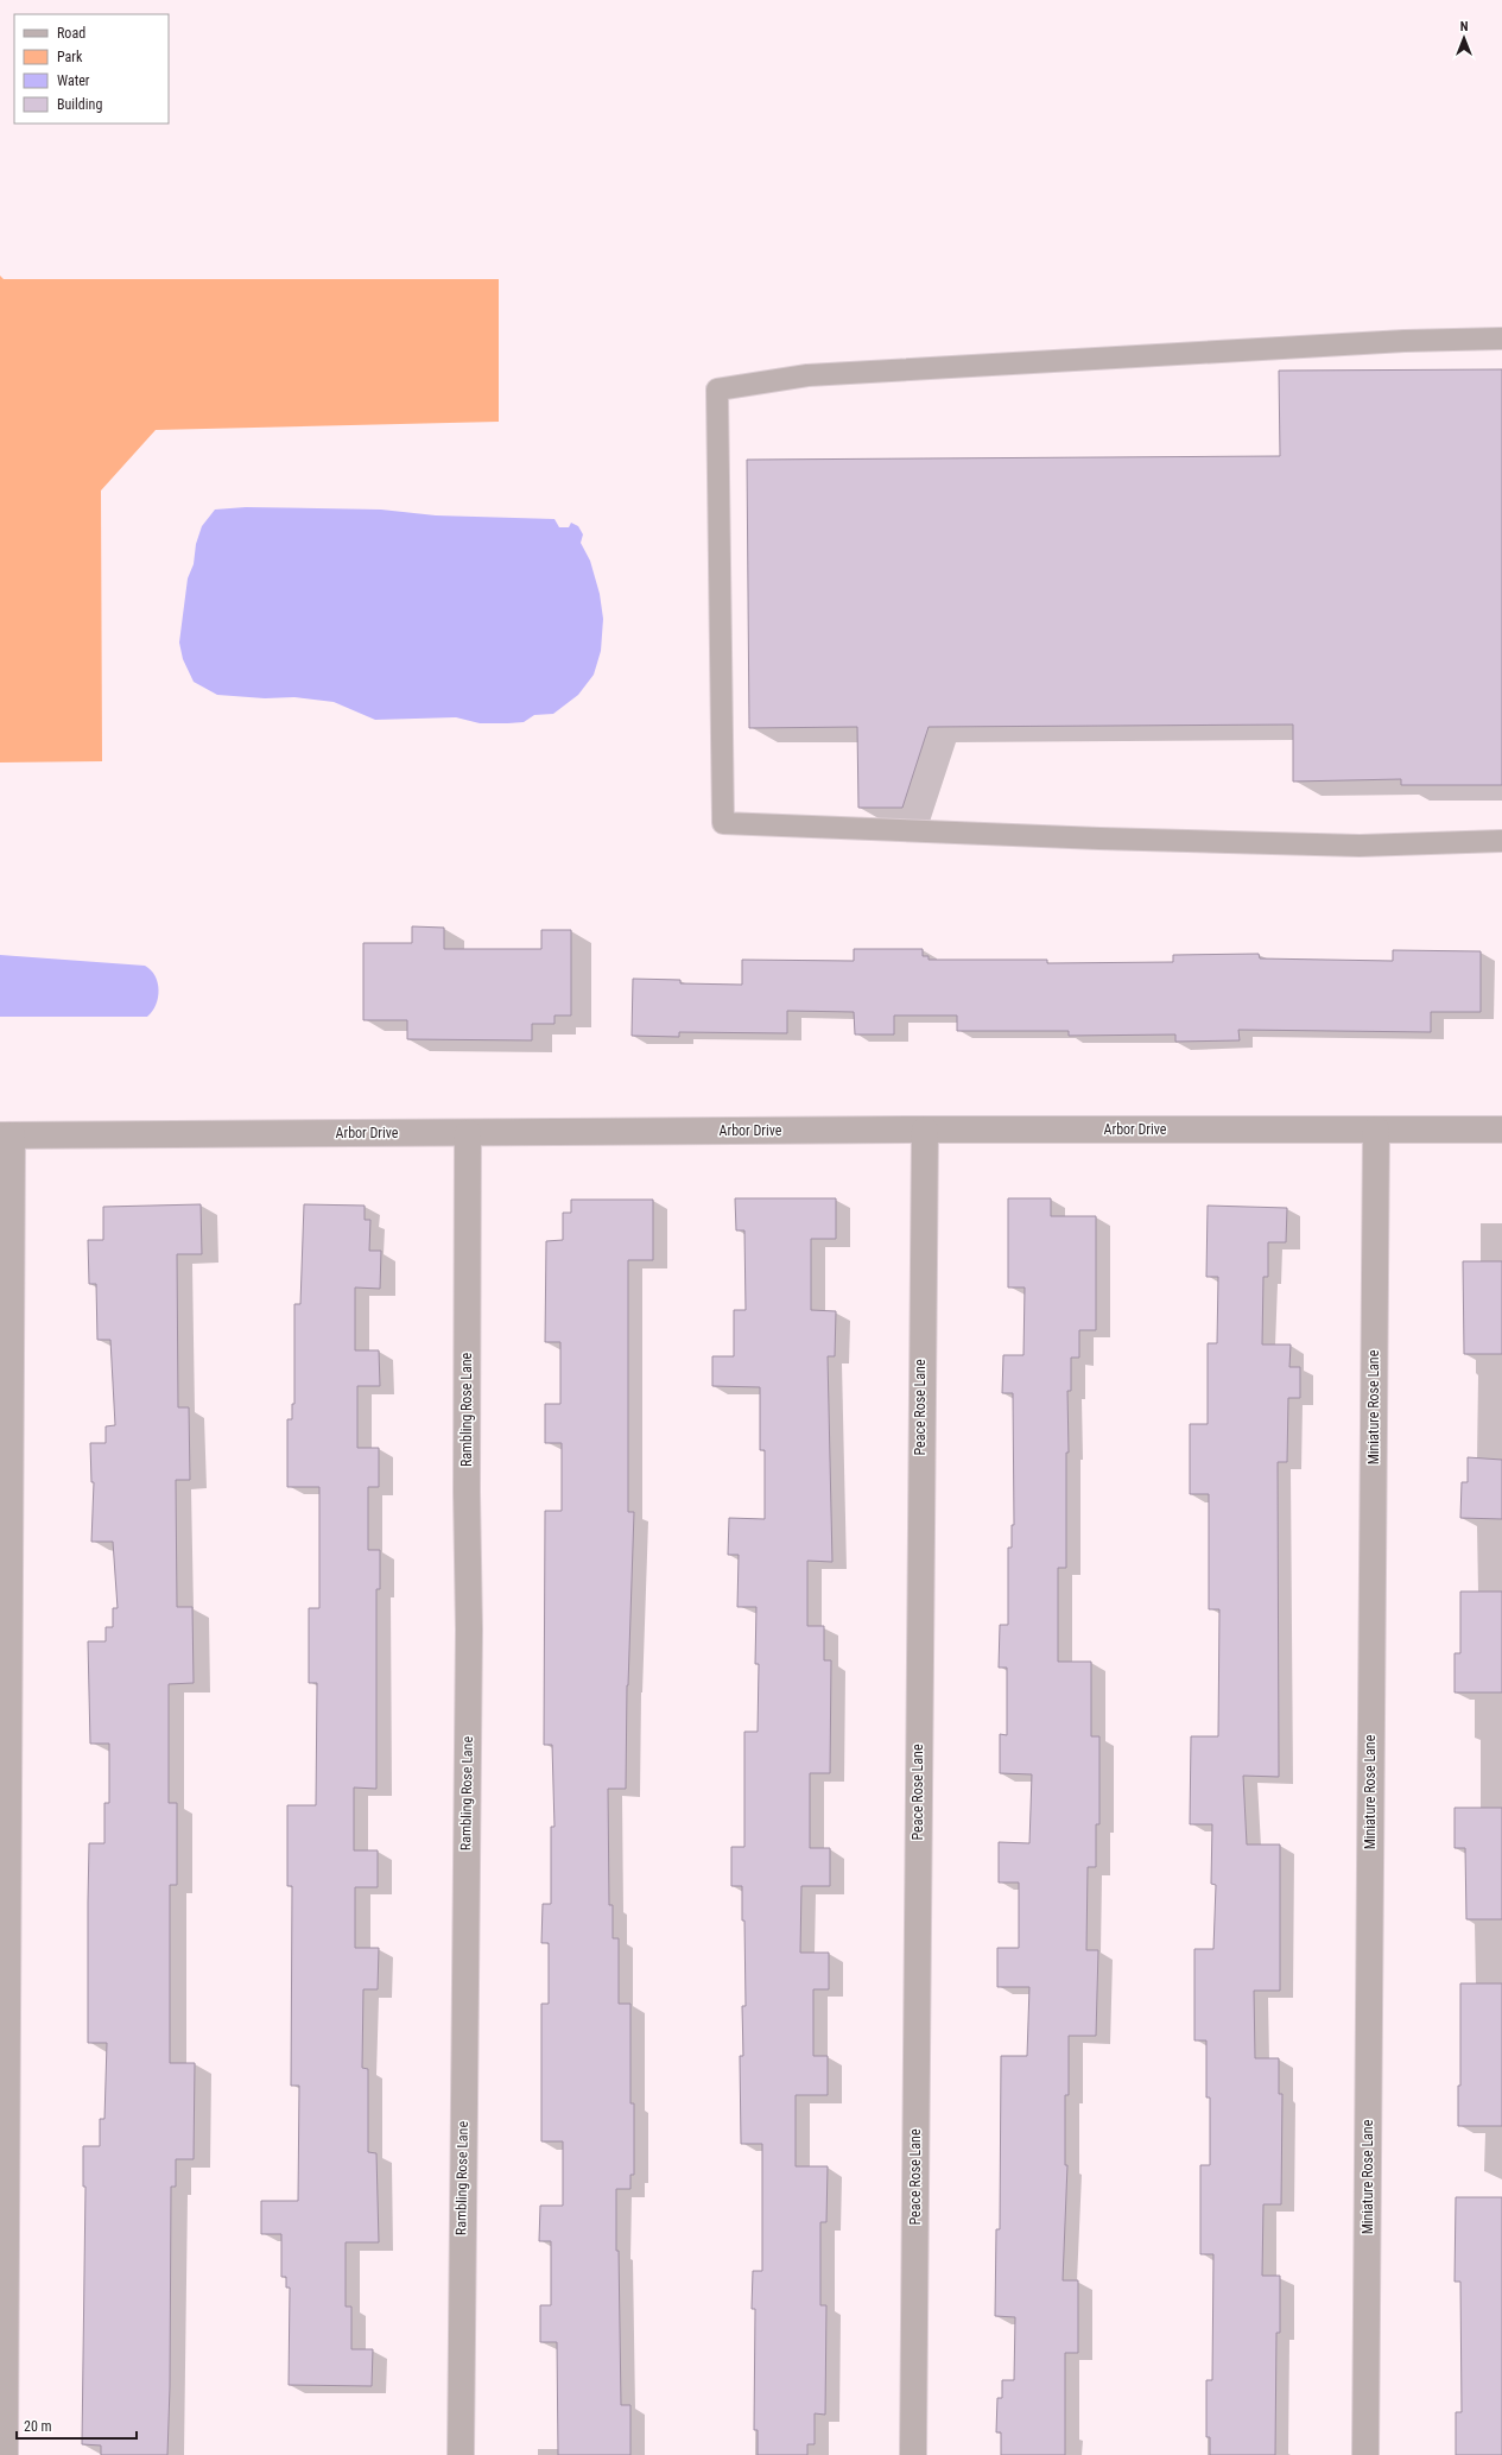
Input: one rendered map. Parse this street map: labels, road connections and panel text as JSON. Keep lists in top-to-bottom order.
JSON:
{
  "streets": {
    "street": [
      "Arbor Drive",
      "Peace Rose Lane",
      "Miniature Rose Lane",
      "Rambling Rose Lane"
    ]
  },
  "crossings": [
    ["Arbor Drive", "Peace Rose Lane"],
    ["Arbor Drive", "Miniature Rose Lane"],
    ["Arbor Drive", "Rambling Rose Lane"]
  ],
  "legend": [
    "Road",
    "Park",
    "Water",
    "Building"
  ],
  "scale_bar": "20 m",
  "north": "top"
}
